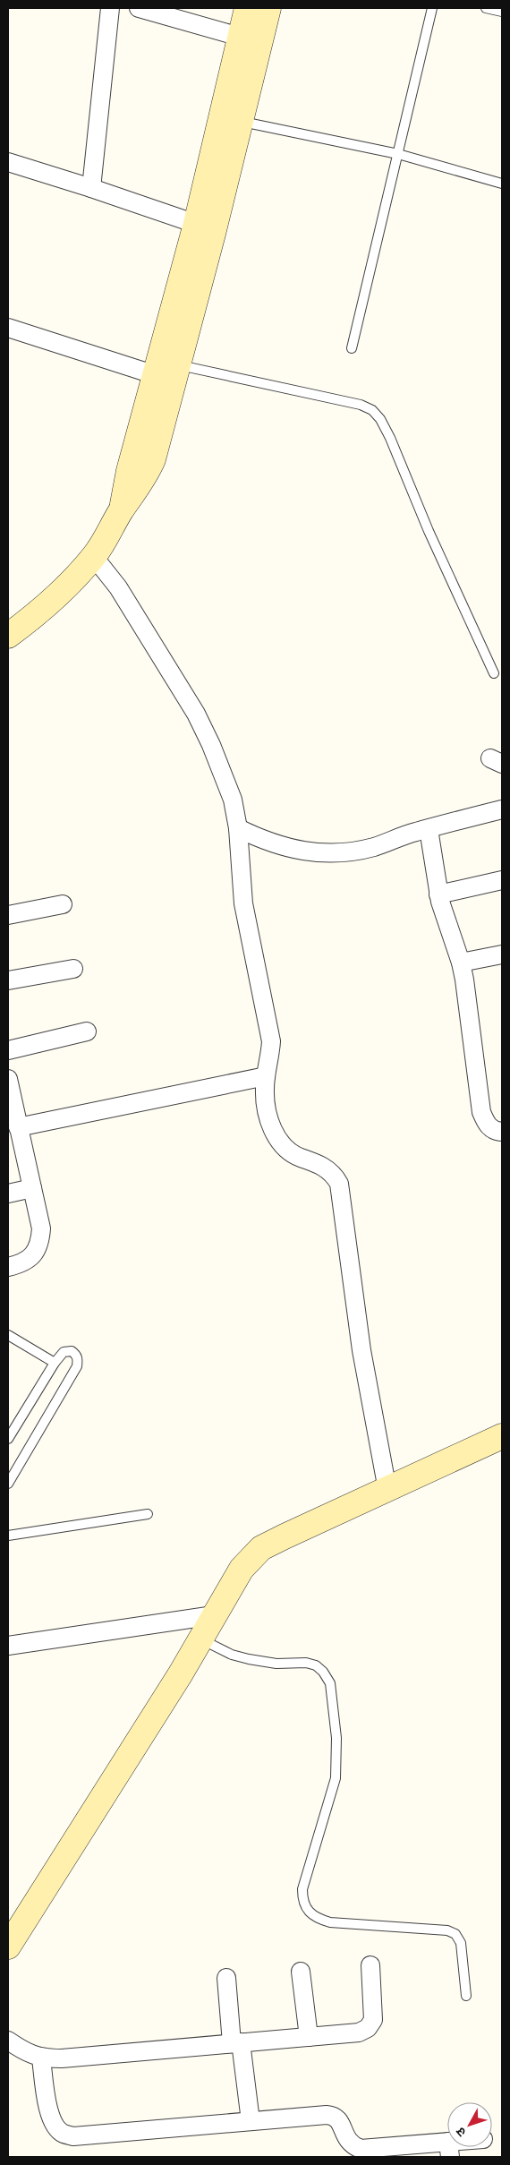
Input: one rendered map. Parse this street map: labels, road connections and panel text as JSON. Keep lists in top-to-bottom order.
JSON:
{
  "north": "bottom left"
}
